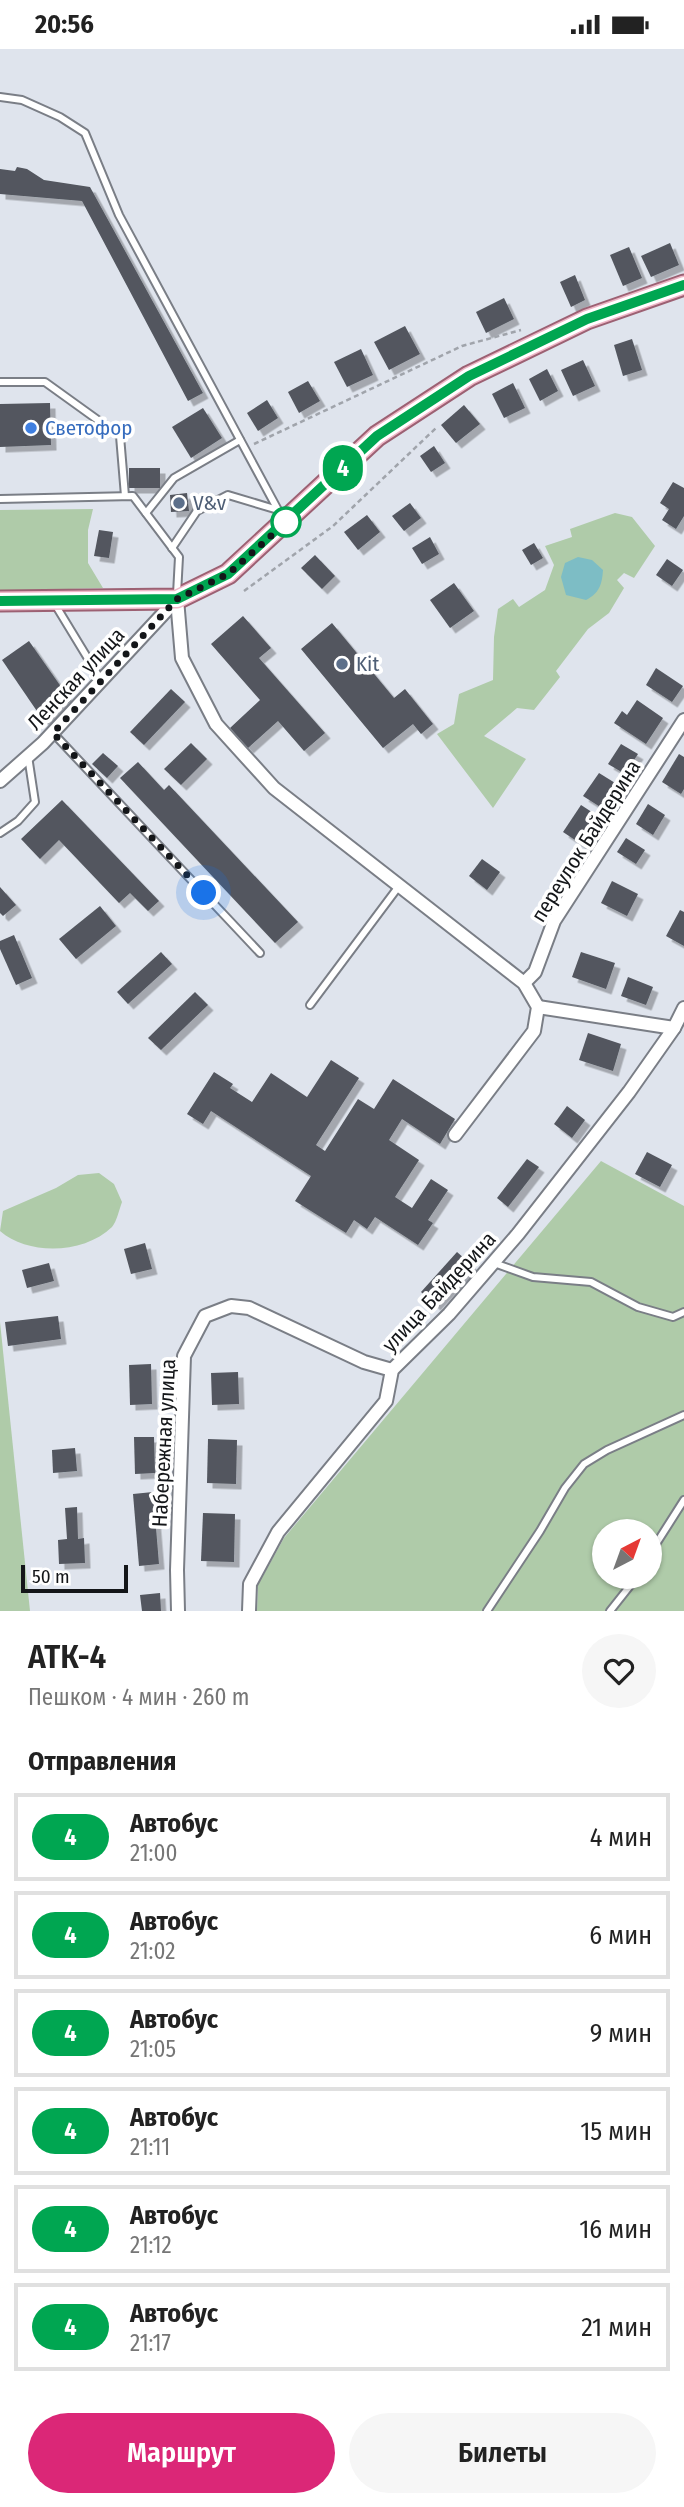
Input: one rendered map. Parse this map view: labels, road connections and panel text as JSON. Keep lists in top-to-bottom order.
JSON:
{
  "streets": {
    "street": [
      "Ленская улица",
      "переулок Байдерина",
      "улица Байдерина",
      "Набережная улица"
    ]
  },
  "crossings": [
    ["улица Байдерина", "Набережная улица"]
  ],
  "places": ["Светофор", "V&v", "Kit"],
  "lines": ["bus line 4"],
  "scale_bar": "50 m",
  "north": "top right",
  "page": {
    "status": "20:56",
    "on_map": "4",
    "scale": "50 m",
    "heading": [
      ["АТК-4", "Пешком · 4 мин · 260 m"],
      "Отправления"
    ],
    "list": [
      {
        "mark": "4",
        "name": "Автобус",
        "note": "21:00",
        "value": "4 мин"
      },
      {
        "mark": "4",
        "name": "Автобус",
        "note": "21:02",
        "value": "6 мин"
      },
      {
        "mark": "4",
        "name": "Автобус",
        "note": "21:05",
        "value": "9 мин"
      },
      {
        "mark": "4",
        "name": "Автобус",
        "note": "21:11",
        "value": "15 мин"
      },
      {
        "mark": "4",
        "name": "Автобус",
        "note": "21:12",
        "value": "16 мин"
      },
      {
        "mark": "4",
        "name": "Автобус",
        "note": "21:17",
        "value": "21 мин"
      }
    ],
    "buttons": ["Маршрут", "Билеты"]
  }
}
